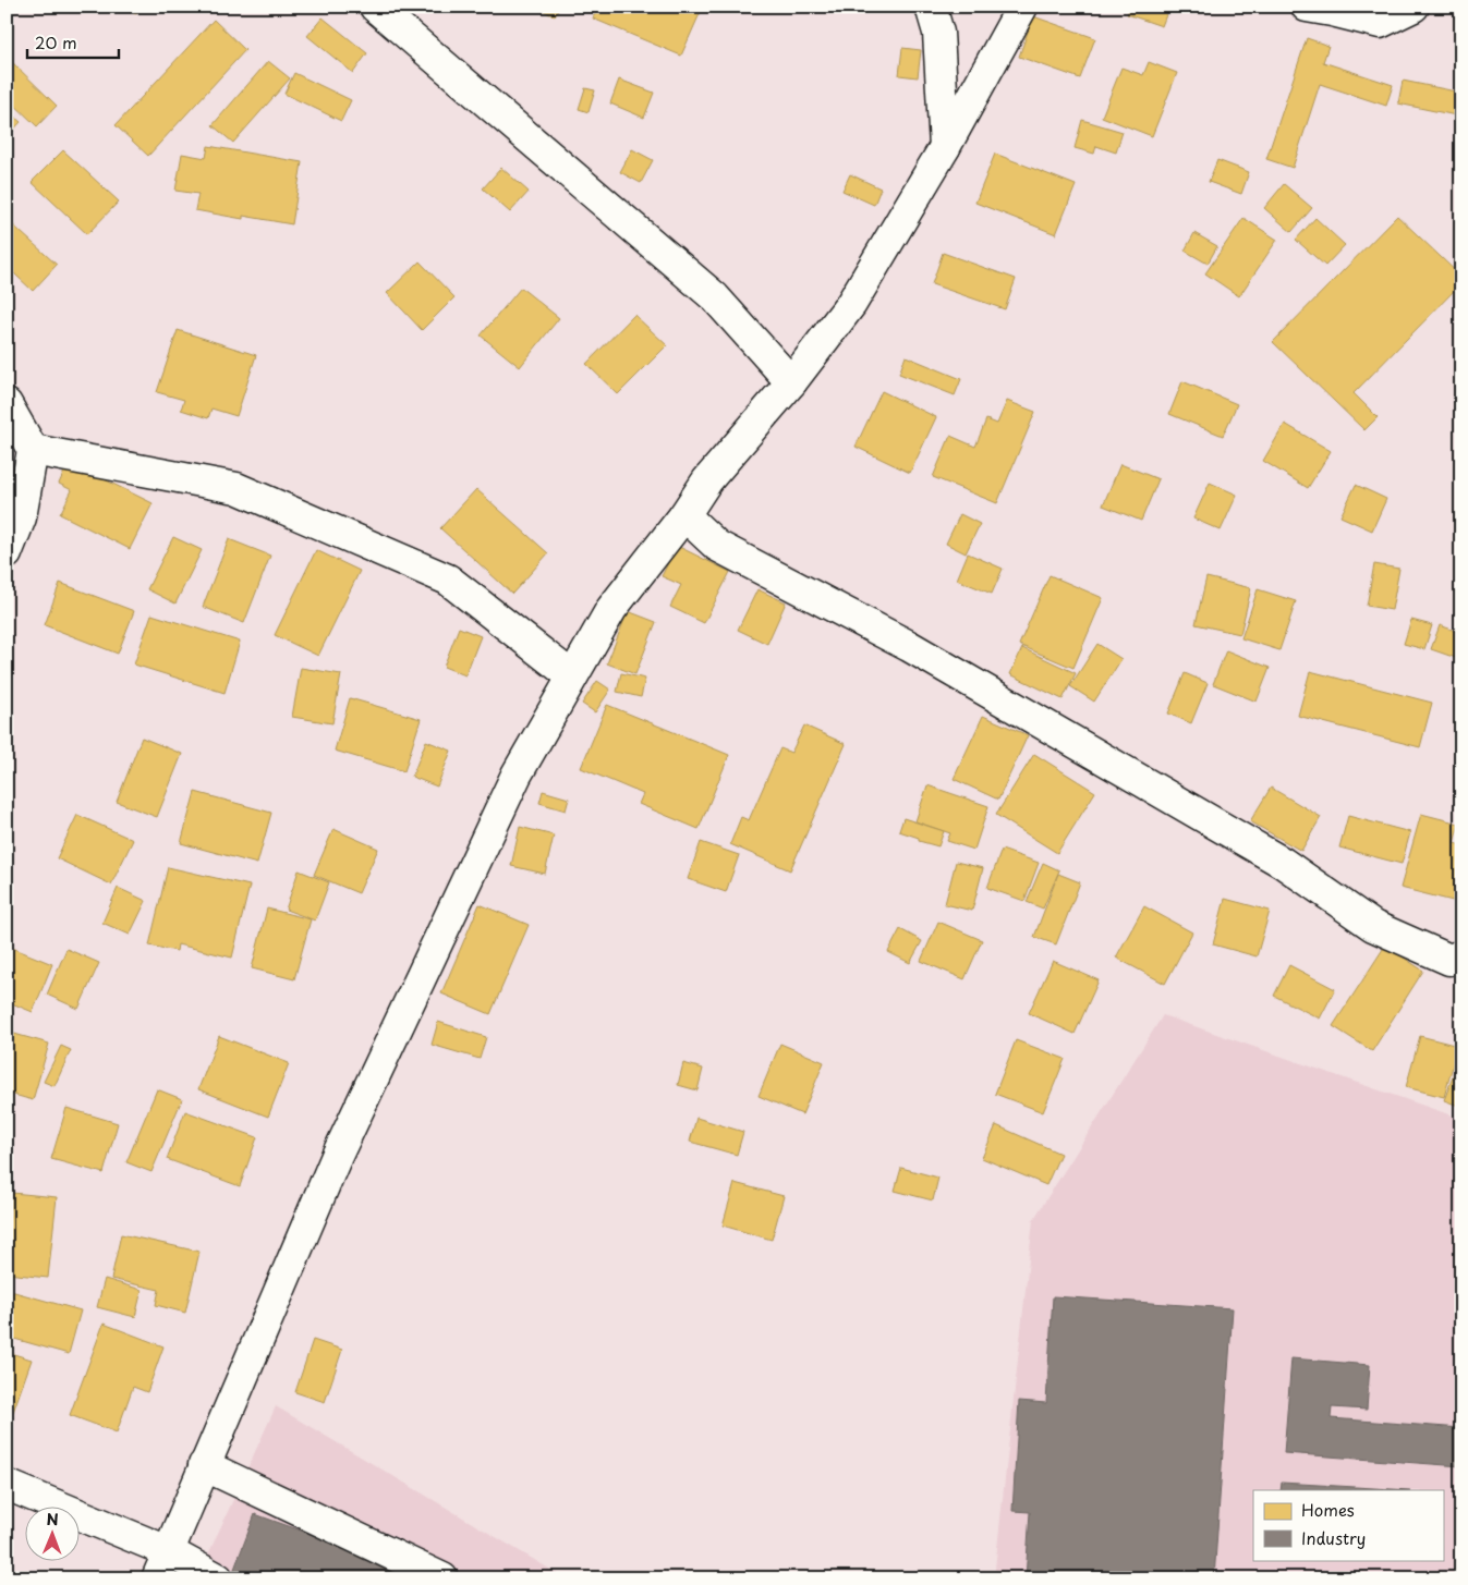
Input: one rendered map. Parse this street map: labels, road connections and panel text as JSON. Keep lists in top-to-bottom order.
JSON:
{
  "legend": ["Homes", "Industry"],
  "scale_bar": "20 m",
  "north": "top"
}
